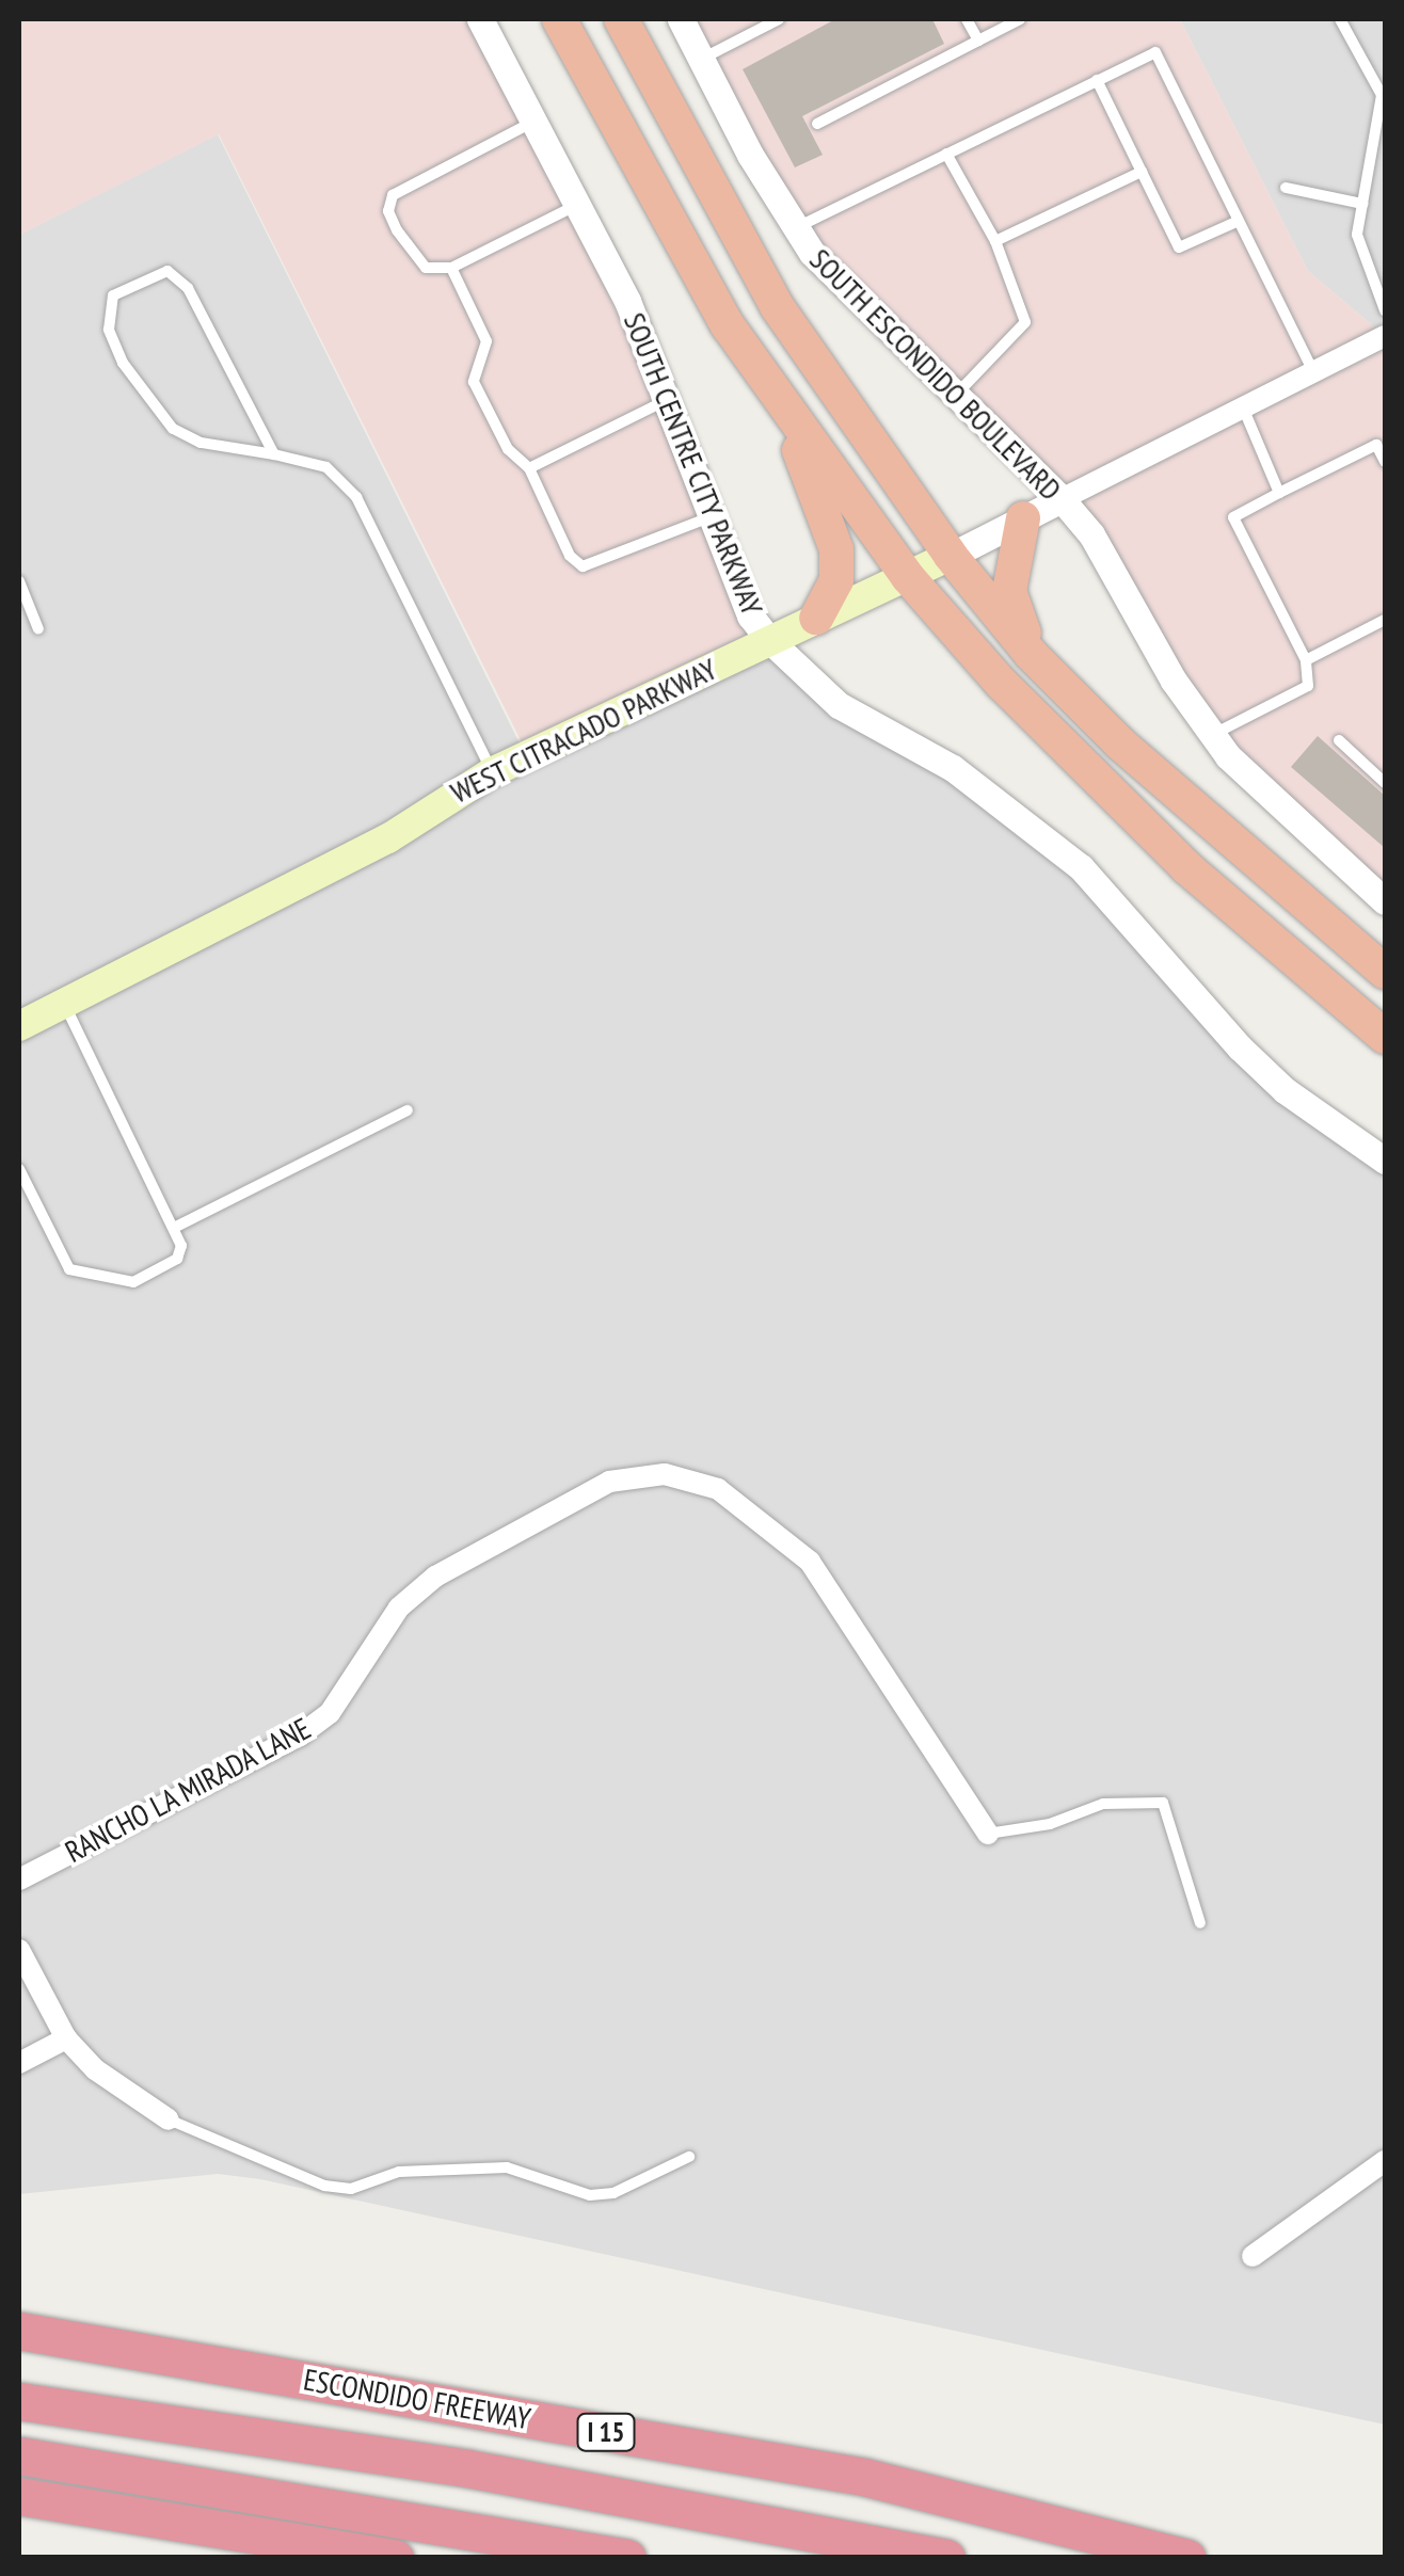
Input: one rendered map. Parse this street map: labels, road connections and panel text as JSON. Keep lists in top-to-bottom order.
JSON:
{
  "streets": {
    "highway": ["ESCONDIDO FREEWAY", "I 15"],
    "main road": ["WEST CITRACADO PARKWAY"],
    "street": ["SOUTH ESCONDIDO BOULEVARD", "SOUTH CENTRE CITY PARKWAY", "RANCHO LA MIRADA LANE"]
  },
  "crossings": [
    ["SOUTH ESCONDIDO BOULEVARD", "WEST CITRACADO PARKWAY"],
    ["SOUTH CENTRE CITY PARKWAY", "WEST CITRACADO PARKWAY"]
  ]
}
